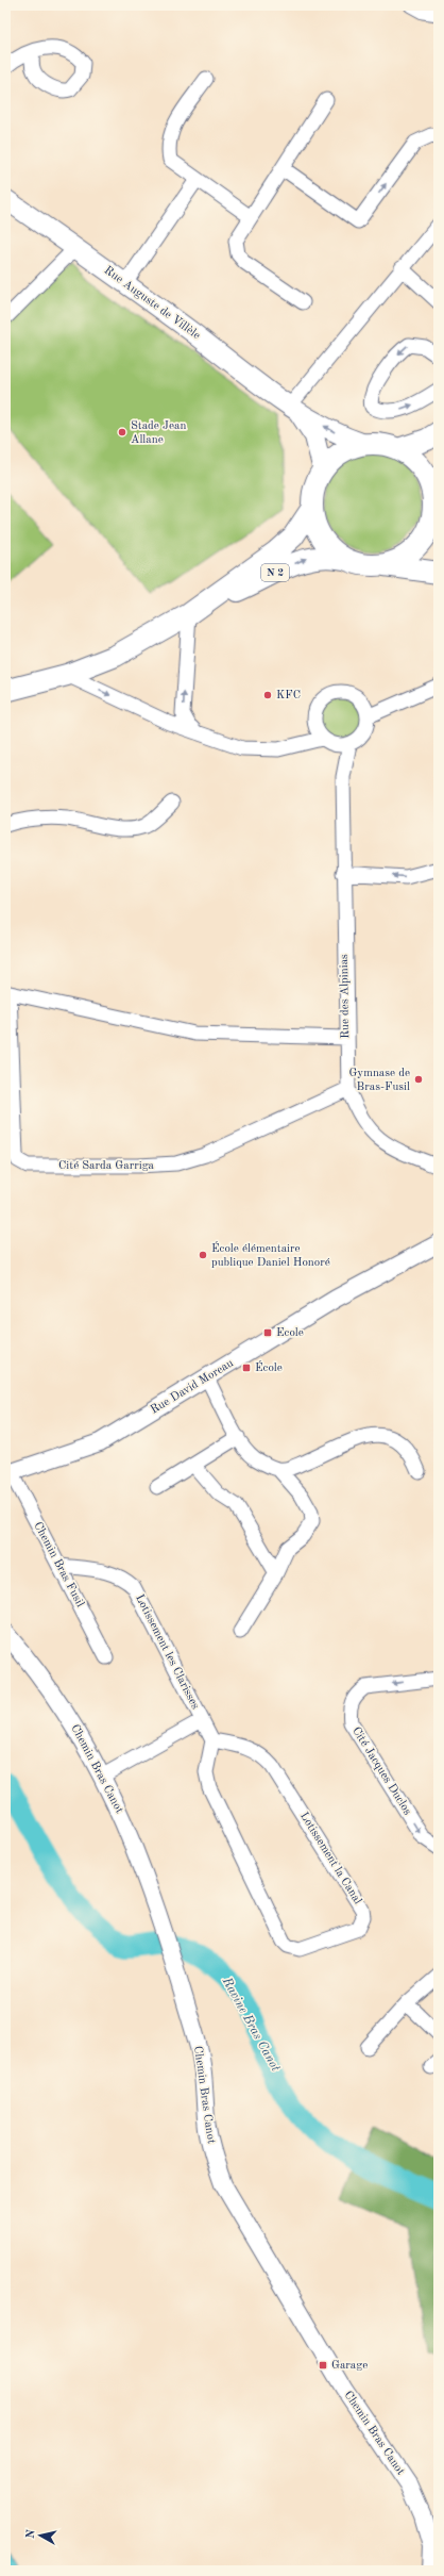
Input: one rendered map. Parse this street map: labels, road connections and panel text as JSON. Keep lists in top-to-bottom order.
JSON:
{
  "streets": {
    "main road": ["Rue Auguste de Villèle", "N 2"],
    "street": [
      "Rue des Alpinias",
      "Cité Sarda Garriga",
      "Rue David Moreau",
      "Chemin Bras Fusil",
      "Lotissement les Clarisses",
      "Chemin Bras Canot",
      "Cité Jacques Duclos",
      "Lotissement la Canal"
    ]
  },
  "crossings": [
    ["Rue Auguste de Villèle", "N 2"],
    ["Rue des Alpinias", "Cité Sarda Garriga"],
    ["Rue David Moreau", "Chemin Bras Fusil"],
    ["Chemin Bras Fusil", "Lotissement les Clarisses"],
    ["Lotissement les Clarisses", "Lotissement la Canal"]
  ],
  "water": ["Ravine Bras Canot"],
  "places": {
    "other": [
      "Stade Jean Allane",
      "KFC",
      "Gymnase de Bras-Fusil",
      "École élémentaire publique Daniel Honoré"
    ],
    "transit": ["Ecole", "École", "Garage"]
  },
  "north": "left"
}
